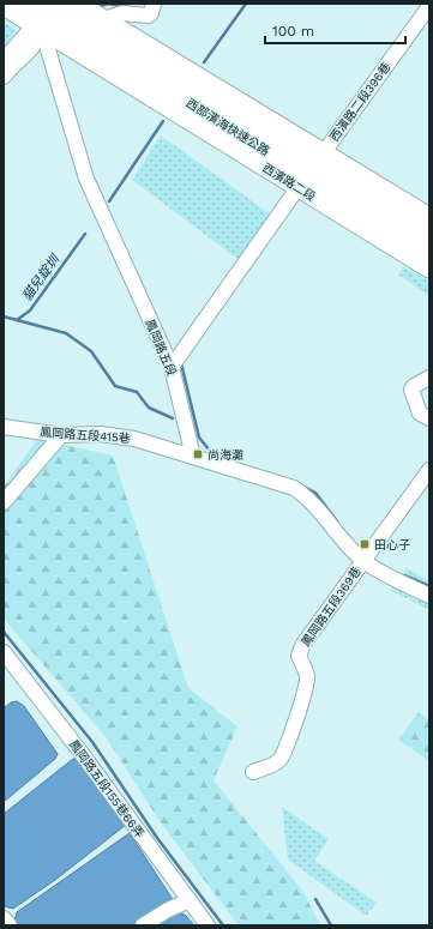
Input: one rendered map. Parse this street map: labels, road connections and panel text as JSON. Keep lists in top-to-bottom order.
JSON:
{
  "streets": {
    "highway": ["西部濱海快速公路"],
    "main road": ["西濱路二段"],
    "street": [
      "西濱路二段396巷",
      "鳳岡路五段",
      "鳳岡路五段415巷",
      "鳳岡路五段369巷",
      "鳳岡路五段155巷66弄"
    ]
  },
  "crossings": [
    ["西部濱海快速公路", "鳳岡路五段"],
    ["西濱路二段", "鳳岡路五段"],
    ["鳳岡路五段", "鳳岡路五段415巷"]
  ],
  "water": ["貓兒錠圳"],
  "places": {
    "transit": ["尚海灘", "田心子"]
  },
  "scale_bar": "100 m"
}
